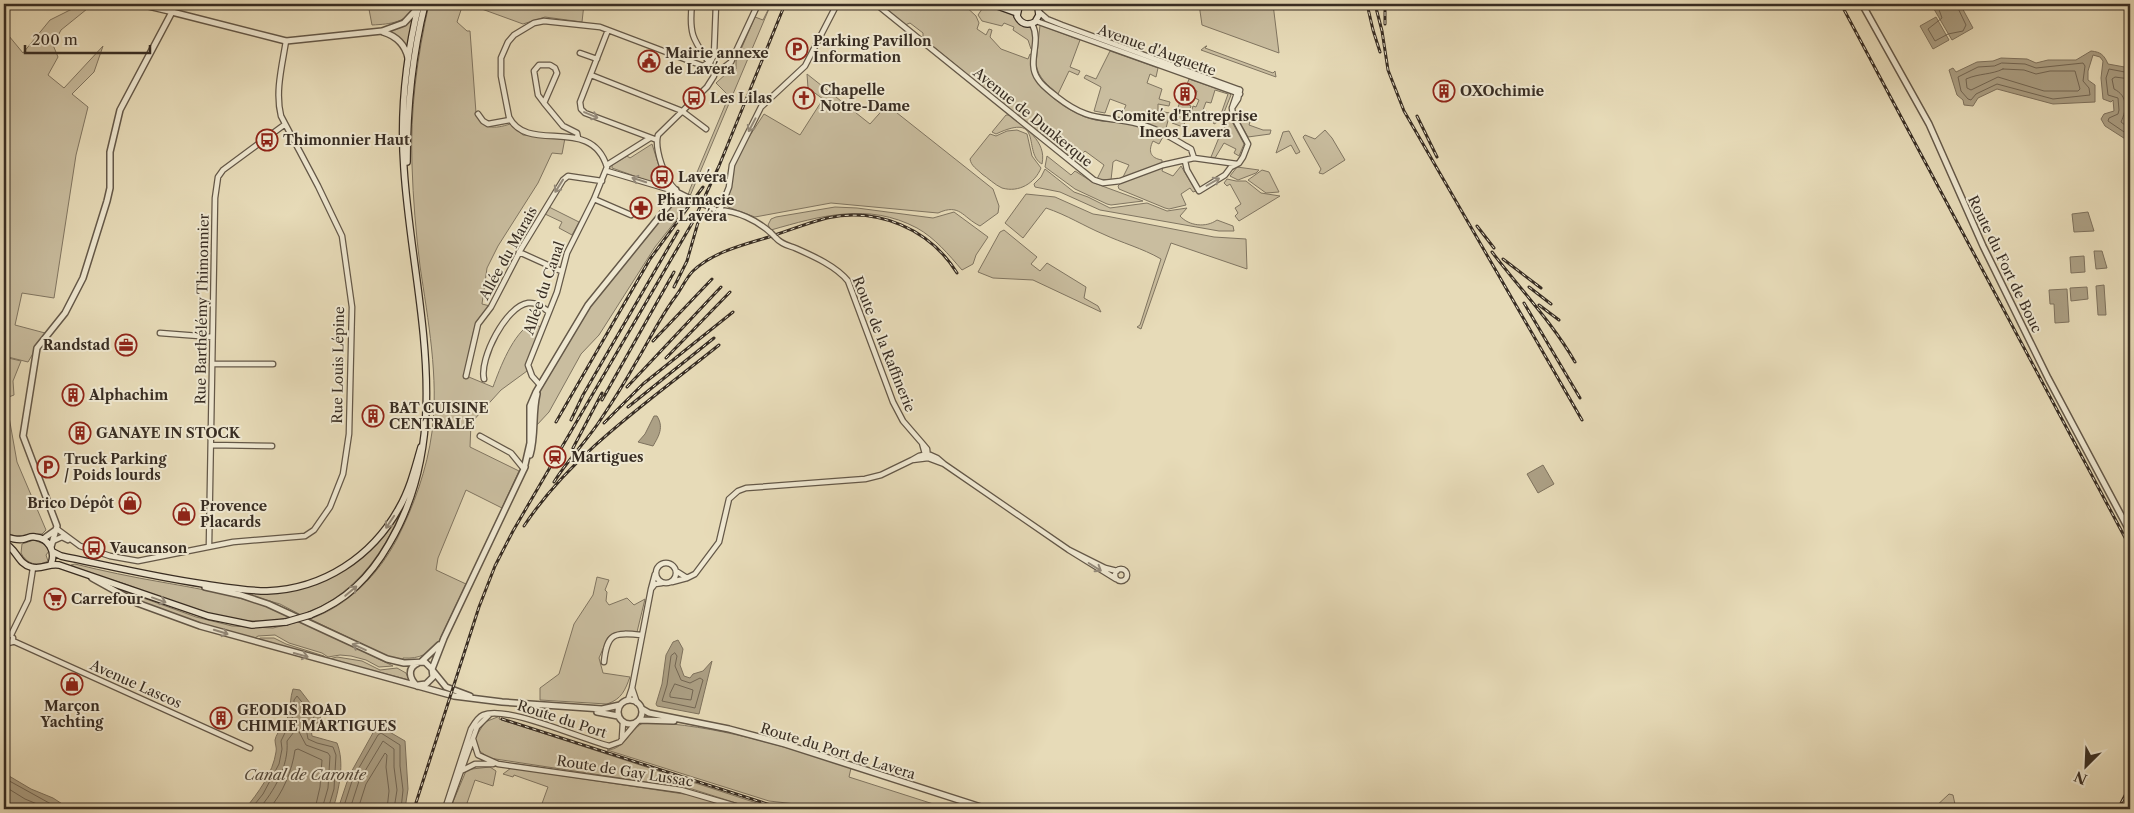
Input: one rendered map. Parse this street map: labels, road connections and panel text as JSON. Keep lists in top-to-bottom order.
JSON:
{
  "streets": {
    "street": [
      "Avenue d'Auguette",
      "Avenue de Dunkerque",
      "Allée du Marais",
      "Route du Fort de Bouc",
      "Allée du Canal",
      "Rue Barthélémy Thimonnier",
      "Route de la Raffinerie",
      "Rue Louis Lépine",
      "Avenue Lascos",
      "Route du Port",
      "Route du Port de Lavera",
      "Route de Gay Lussac"
    ]
  },
  "crossings": [
    ["Allée du Marais", "Allée du Canal"],
    ["Allée du Canal", "Route de la Raffinerie"],
    ["Rue Barthélémy Thimonnier", "Rue Louis Lépine"],
    ["Route du Port", "Route du Port de Lavera"]
  ],
  "one_way": ["Allée du Marais"],
  "water": ["Canal de Caronte"],
  "places": {
    "parking": ["Parking Pavillon Information", "Truck Parking / Poids lourds"],
    "public building": ["Mairie annexe de Lavéra"],
    "building": [
      "OXOchimie",
      "Comité d'Entreprise Ineos Lavera",
      "Alphachim",
      "BAT CUISINE CENTRALE",
      "GANAYE IN STOCK",
      "GEODIS ROAD CHIMIE MARTIGUES"
    ],
    "bus stop": [
      "Les Lilas",
      "Thimonnier Haut",
      "Lavéra",
      "Vaucanson"
    ],
    "church": ["Chapelle Notre-Dame"],
    "pharmacy": ["Pharmacie de Lavéra"],
    "office": ["Randstad"],
    "station": ["Martigues"],
    "shop": ["Brico Dépôt", "Provence Placards", "Marçon Yachting"],
    "supermarket": ["Carrefour"]
  },
  "scale_bar": "200 m",
  "north": "bottom left"
}
